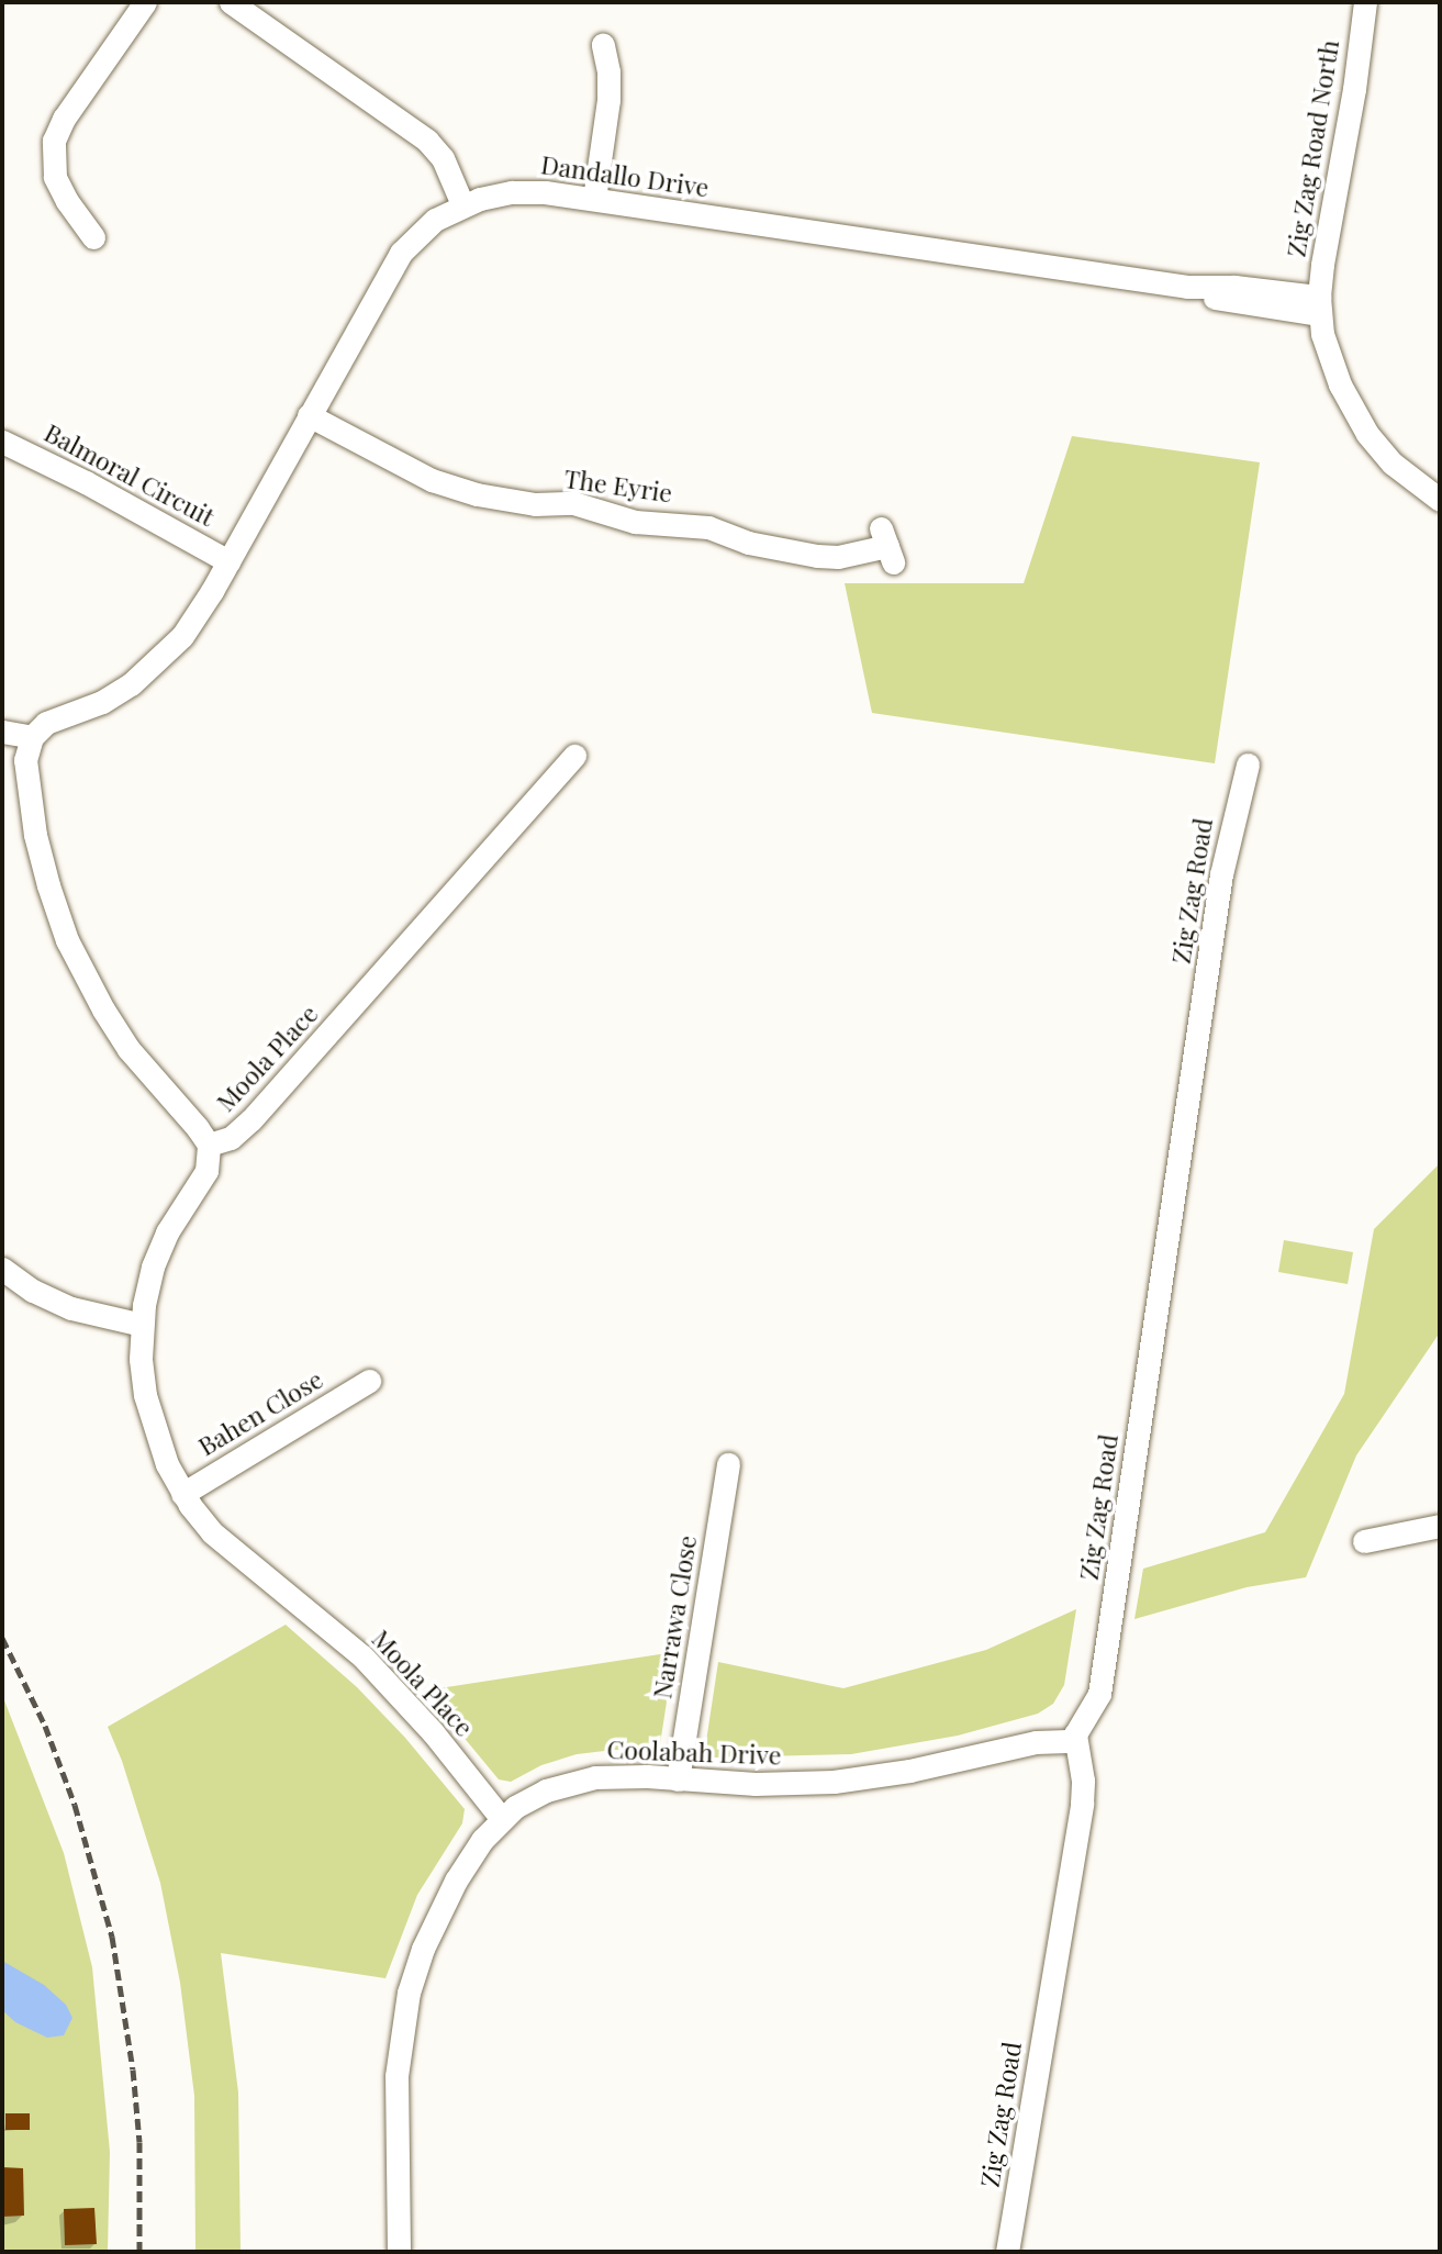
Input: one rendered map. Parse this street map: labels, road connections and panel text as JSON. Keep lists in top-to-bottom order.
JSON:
{
  "streets": {
    "street": [
      "Zig Zag Road North",
      "Dandallo Drive",
      "Balmoral Circuit",
      "The Eyrie",
      "Zig Zag Road",
      "Moola Place",
      "Bahen Close",
      "Narrawa Close",
      "Coolabah Drive"
    ]
  },
  "crossings": [
    ["Zig Zag Road North", "Dandallo Drive"],
    ["Dandallo Drive", "Balmoral Circuit"],
    ["Dandallo Drive", "The Eyrie"],
    ["Zig Zag Road", "Coolabah Drive"],
    ["Moola Place", "Bahen Close"],
    ["Moola Place", "Coolabah Drive"],
    ["Narrawa Close", "Coolabah Drive"]
  ]
}
